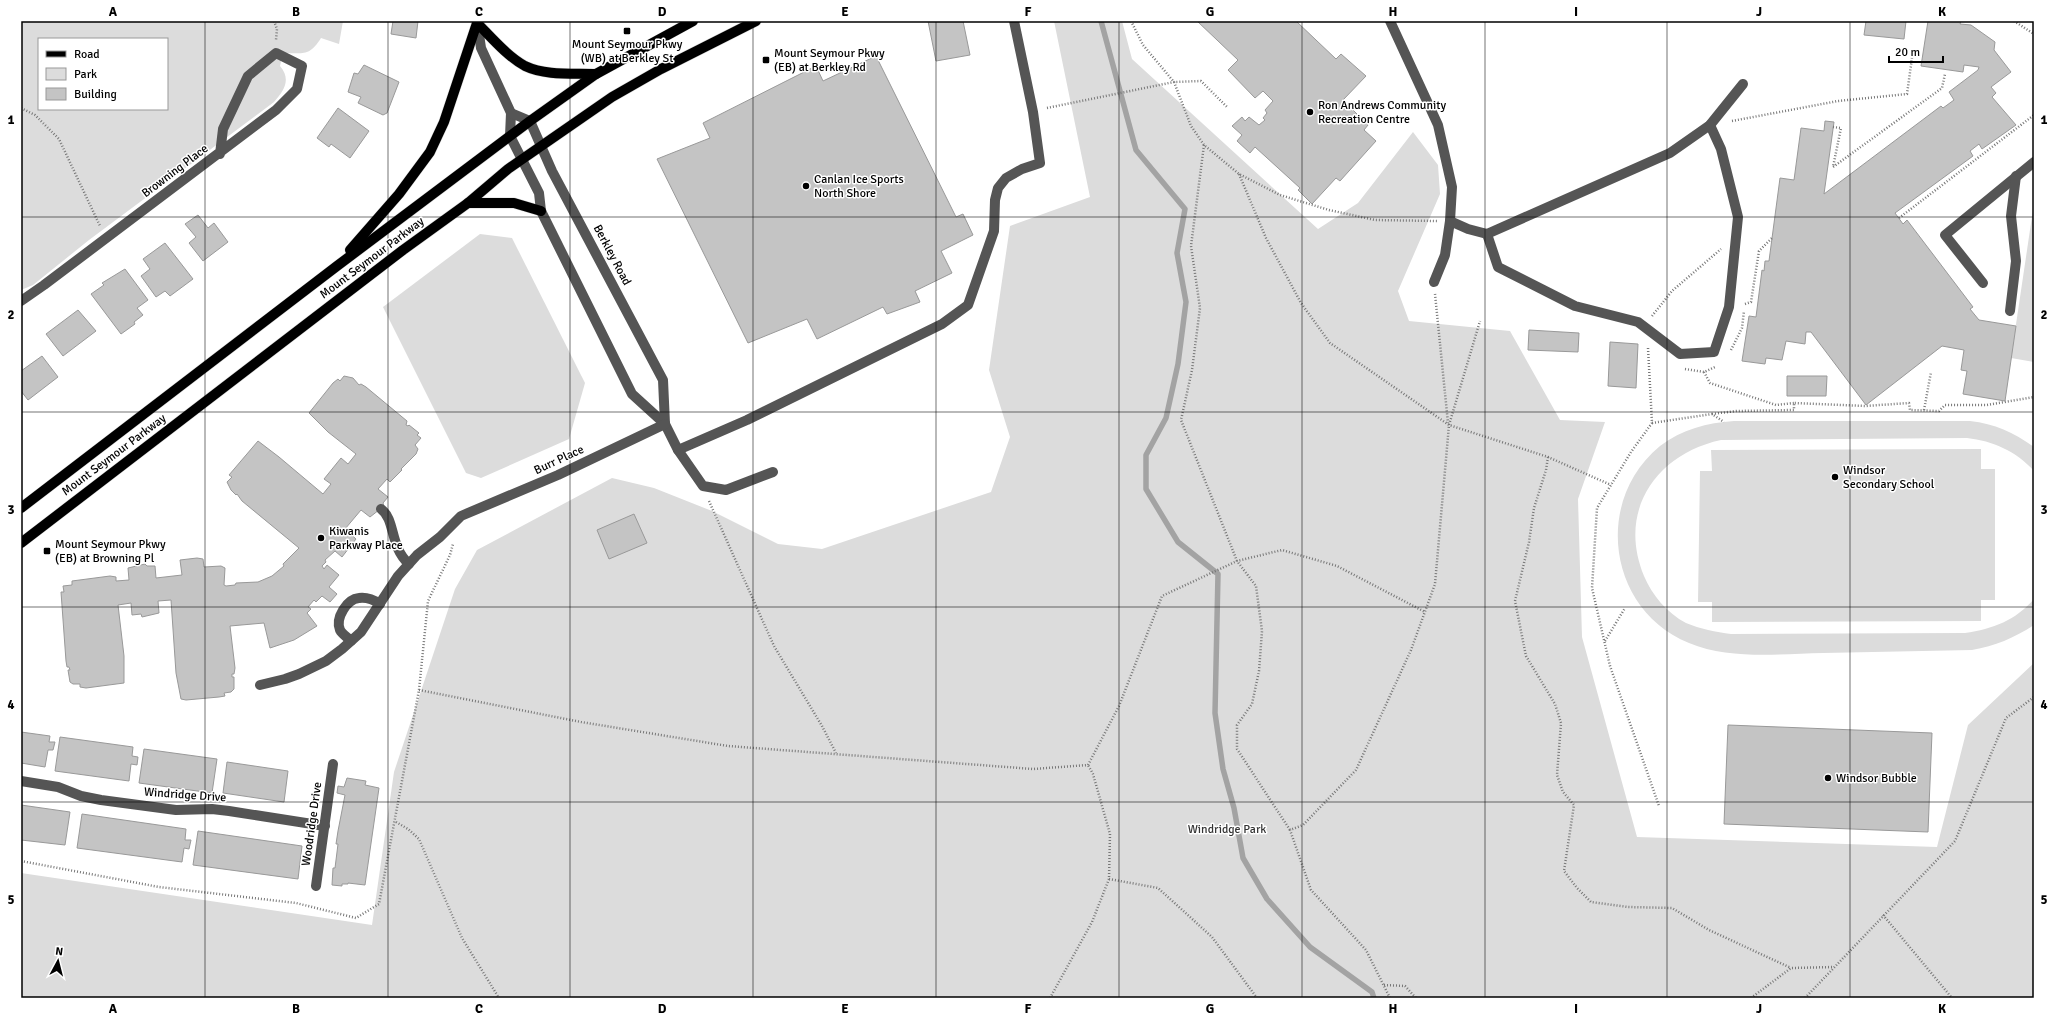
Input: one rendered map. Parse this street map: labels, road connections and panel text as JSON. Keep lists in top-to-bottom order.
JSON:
{
  "streets": {
    "main road": ["Mount Seymour Parkway"],
    "street": [
      "Browning Place",
      "Berkley Road",
      "Burr Place",
      "Windridge Drive",
      "Woodridge Drive"
    ]
  },
  "crossings": [
    ["Berkley Road", "Mount Seymour Parkway"],
    ["Berkley Road", "Burr Place"],
    ["Windridge Drive", "Woodridge Drive"]
  ],
  "parks": ["Windridge Park"],
  "places": {
    "transit": ["Mount Seymour Pkwy (WB) at Berkley St", "Mount Seymour Pkwy (EB) at Berkley Rd", "Mount Seymour Pkwy (EB) at Browning Pl"],
    "other": [
      "Ron Andrews Community Recreation Centre",
      "Canlan Ice Sports North Shore",
      "Windsor Secondary School",
      "Kiwanis Parkway Place",
      "Windsor Bubble"
    ]
  },
  "legend": ["Road", "Park", "Building"],
  "scale_bar": "20 m",
  "north": "top",
  "grid": {
    "columns": [
      "A",
      "B",
      "C",
      "D",
      "E",
      "F",
      "G",
      "H",
      "I",
      "J",
      "K"
    ],
    "rows": [
      "1",
      "2",
      "3",
      "4",
      "5"
    ]
  }
}
